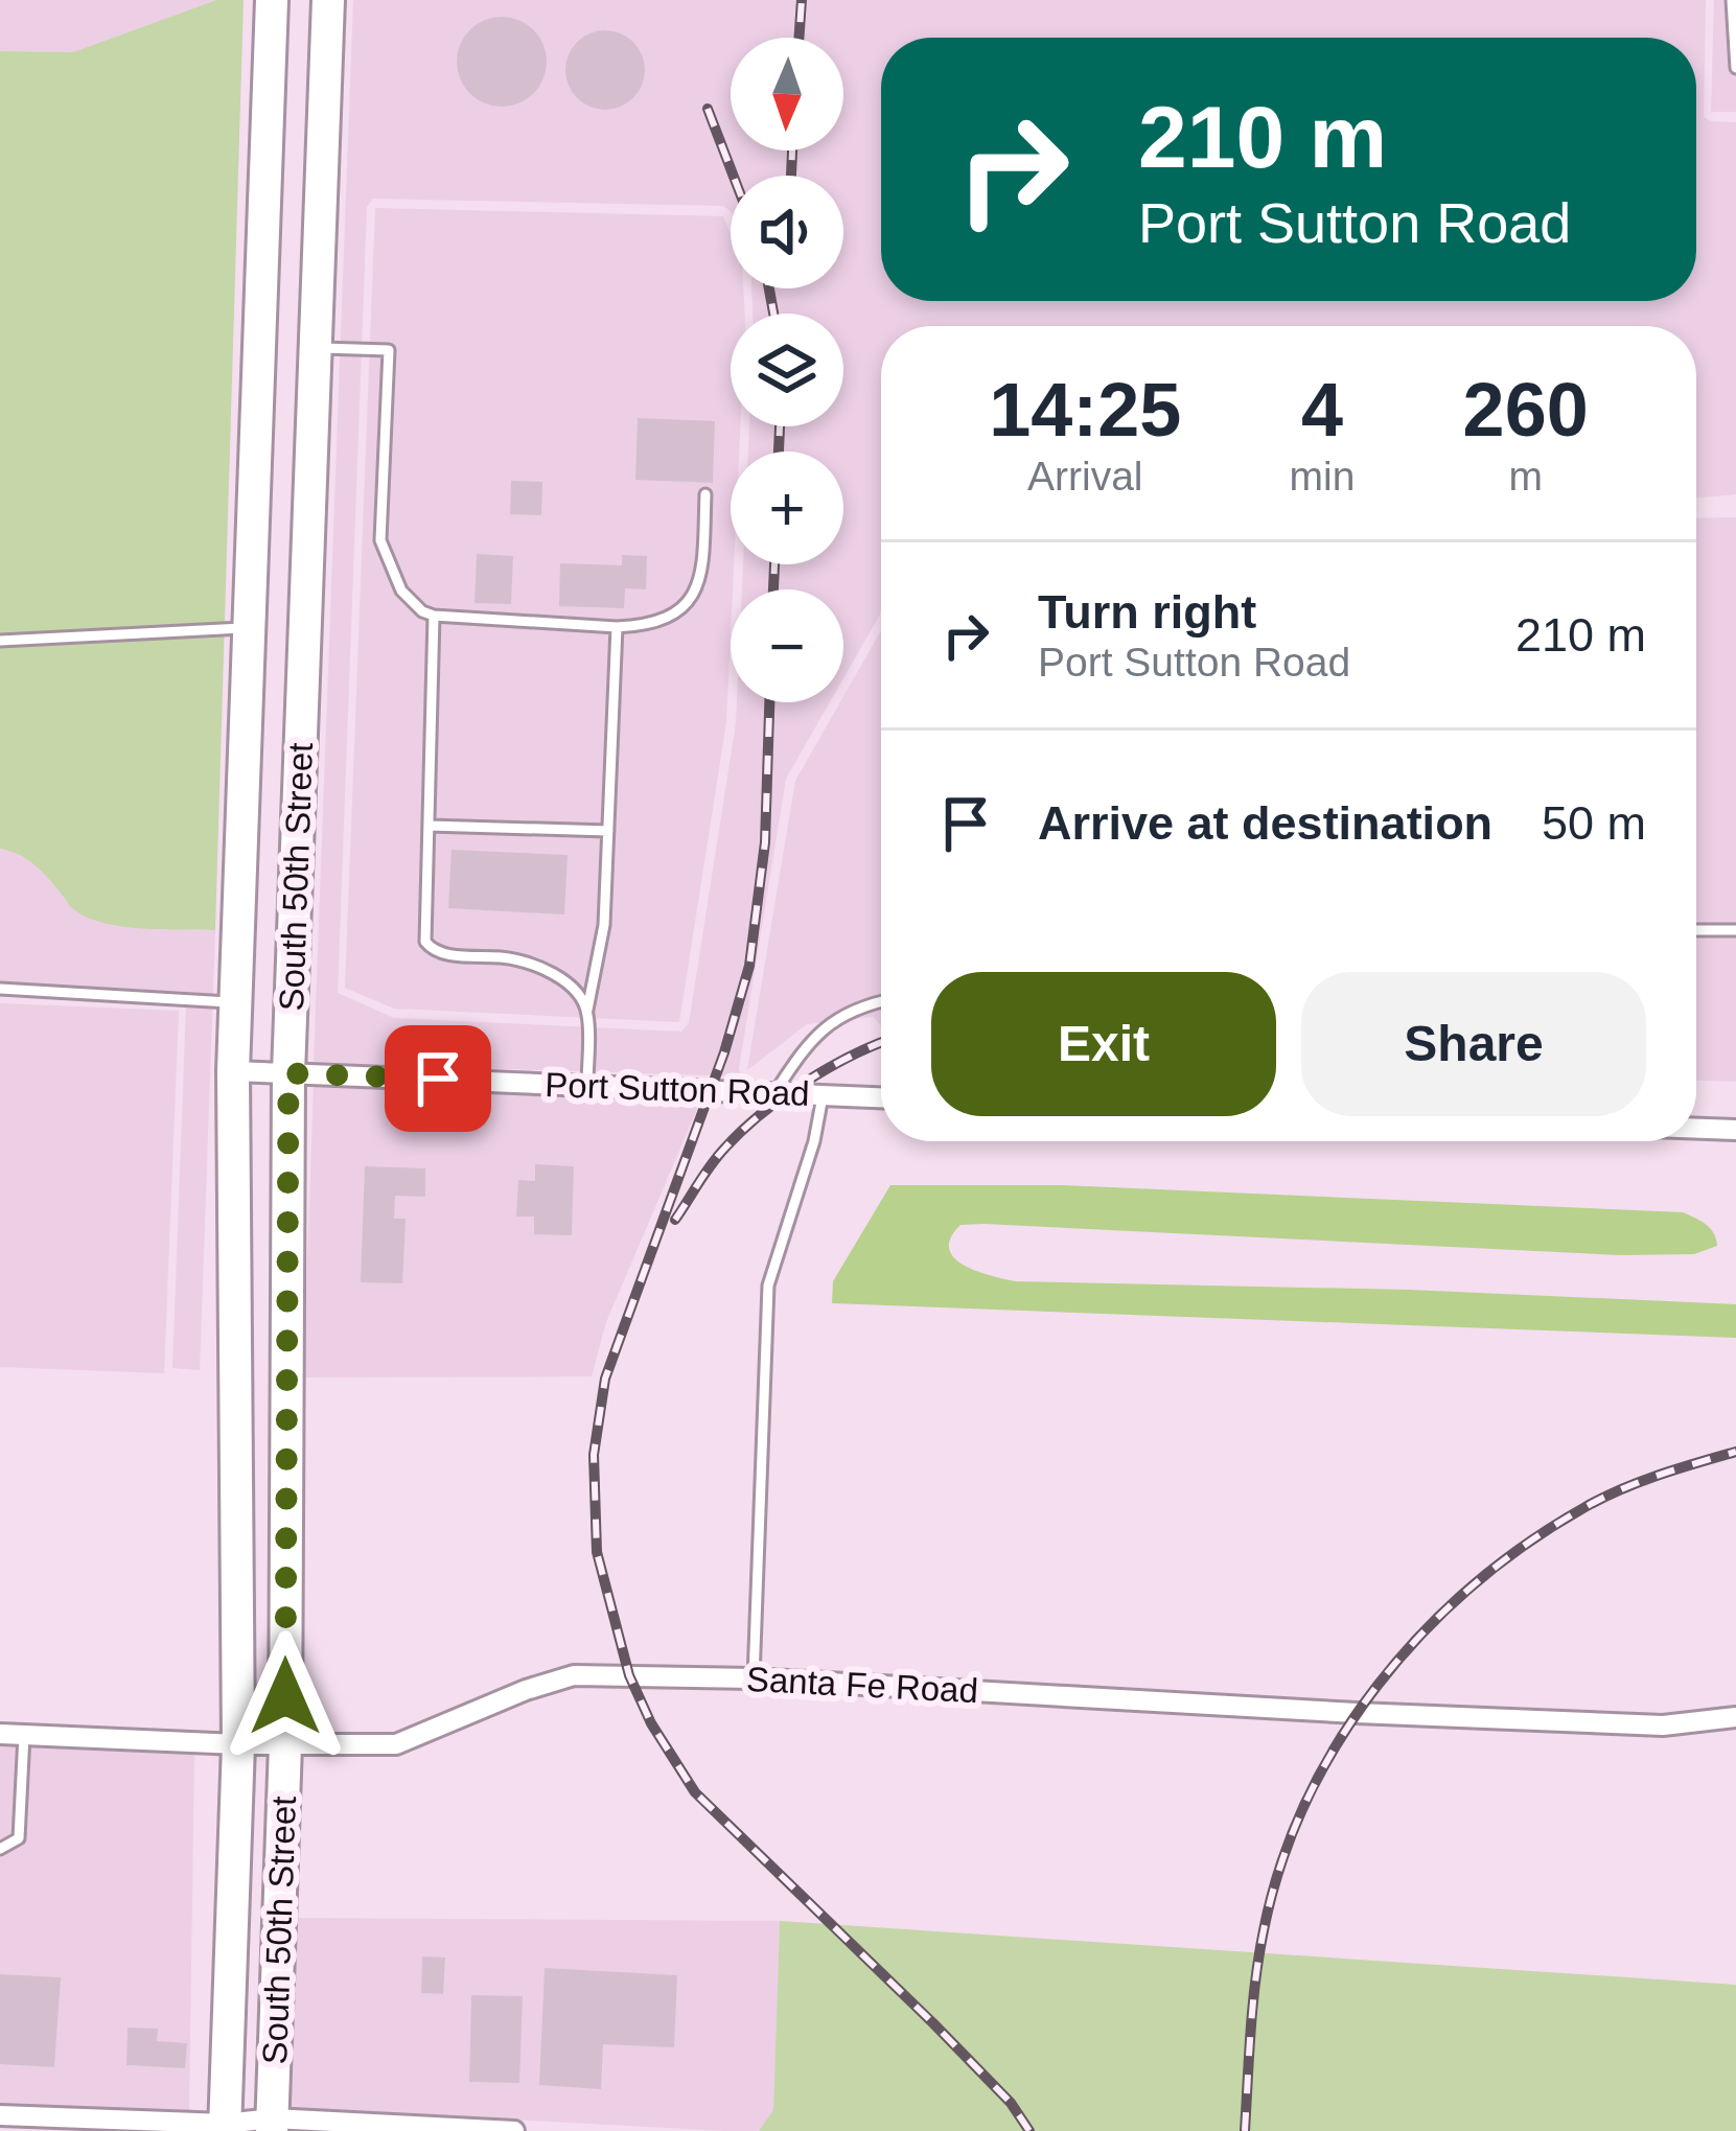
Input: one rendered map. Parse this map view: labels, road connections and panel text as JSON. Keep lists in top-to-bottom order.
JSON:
{
  "streets": {
    "main road": ["South 50th Street"],
    "street": ["Port Sutton Road", "Santa Fe Road"]
  },
  "crossings": [
    ["South 50th Street", "Port Sutton Road"],
    ["South 50th Street", "Santa Fe Road"]
  ],
  "north": "bottom",
  "page": {
    "map_buttons": ["+", "−"],
    "turn": ["210 m", "Port Sutton Road"],
    "eta": [
      "14:25",
      "Arrival",
      "4",
      "min",
      "260",
      "m"
    ],
    "list": [
      {
        "name": "Turn right",
        "note": "Port Sutton Road",
        "value": "210 m"
      },
      {
        "name": "Arrive at destination",
        "value": "50 m"
      }
    ],
    "buttons": ["Exit", "Share"]
  }
}
